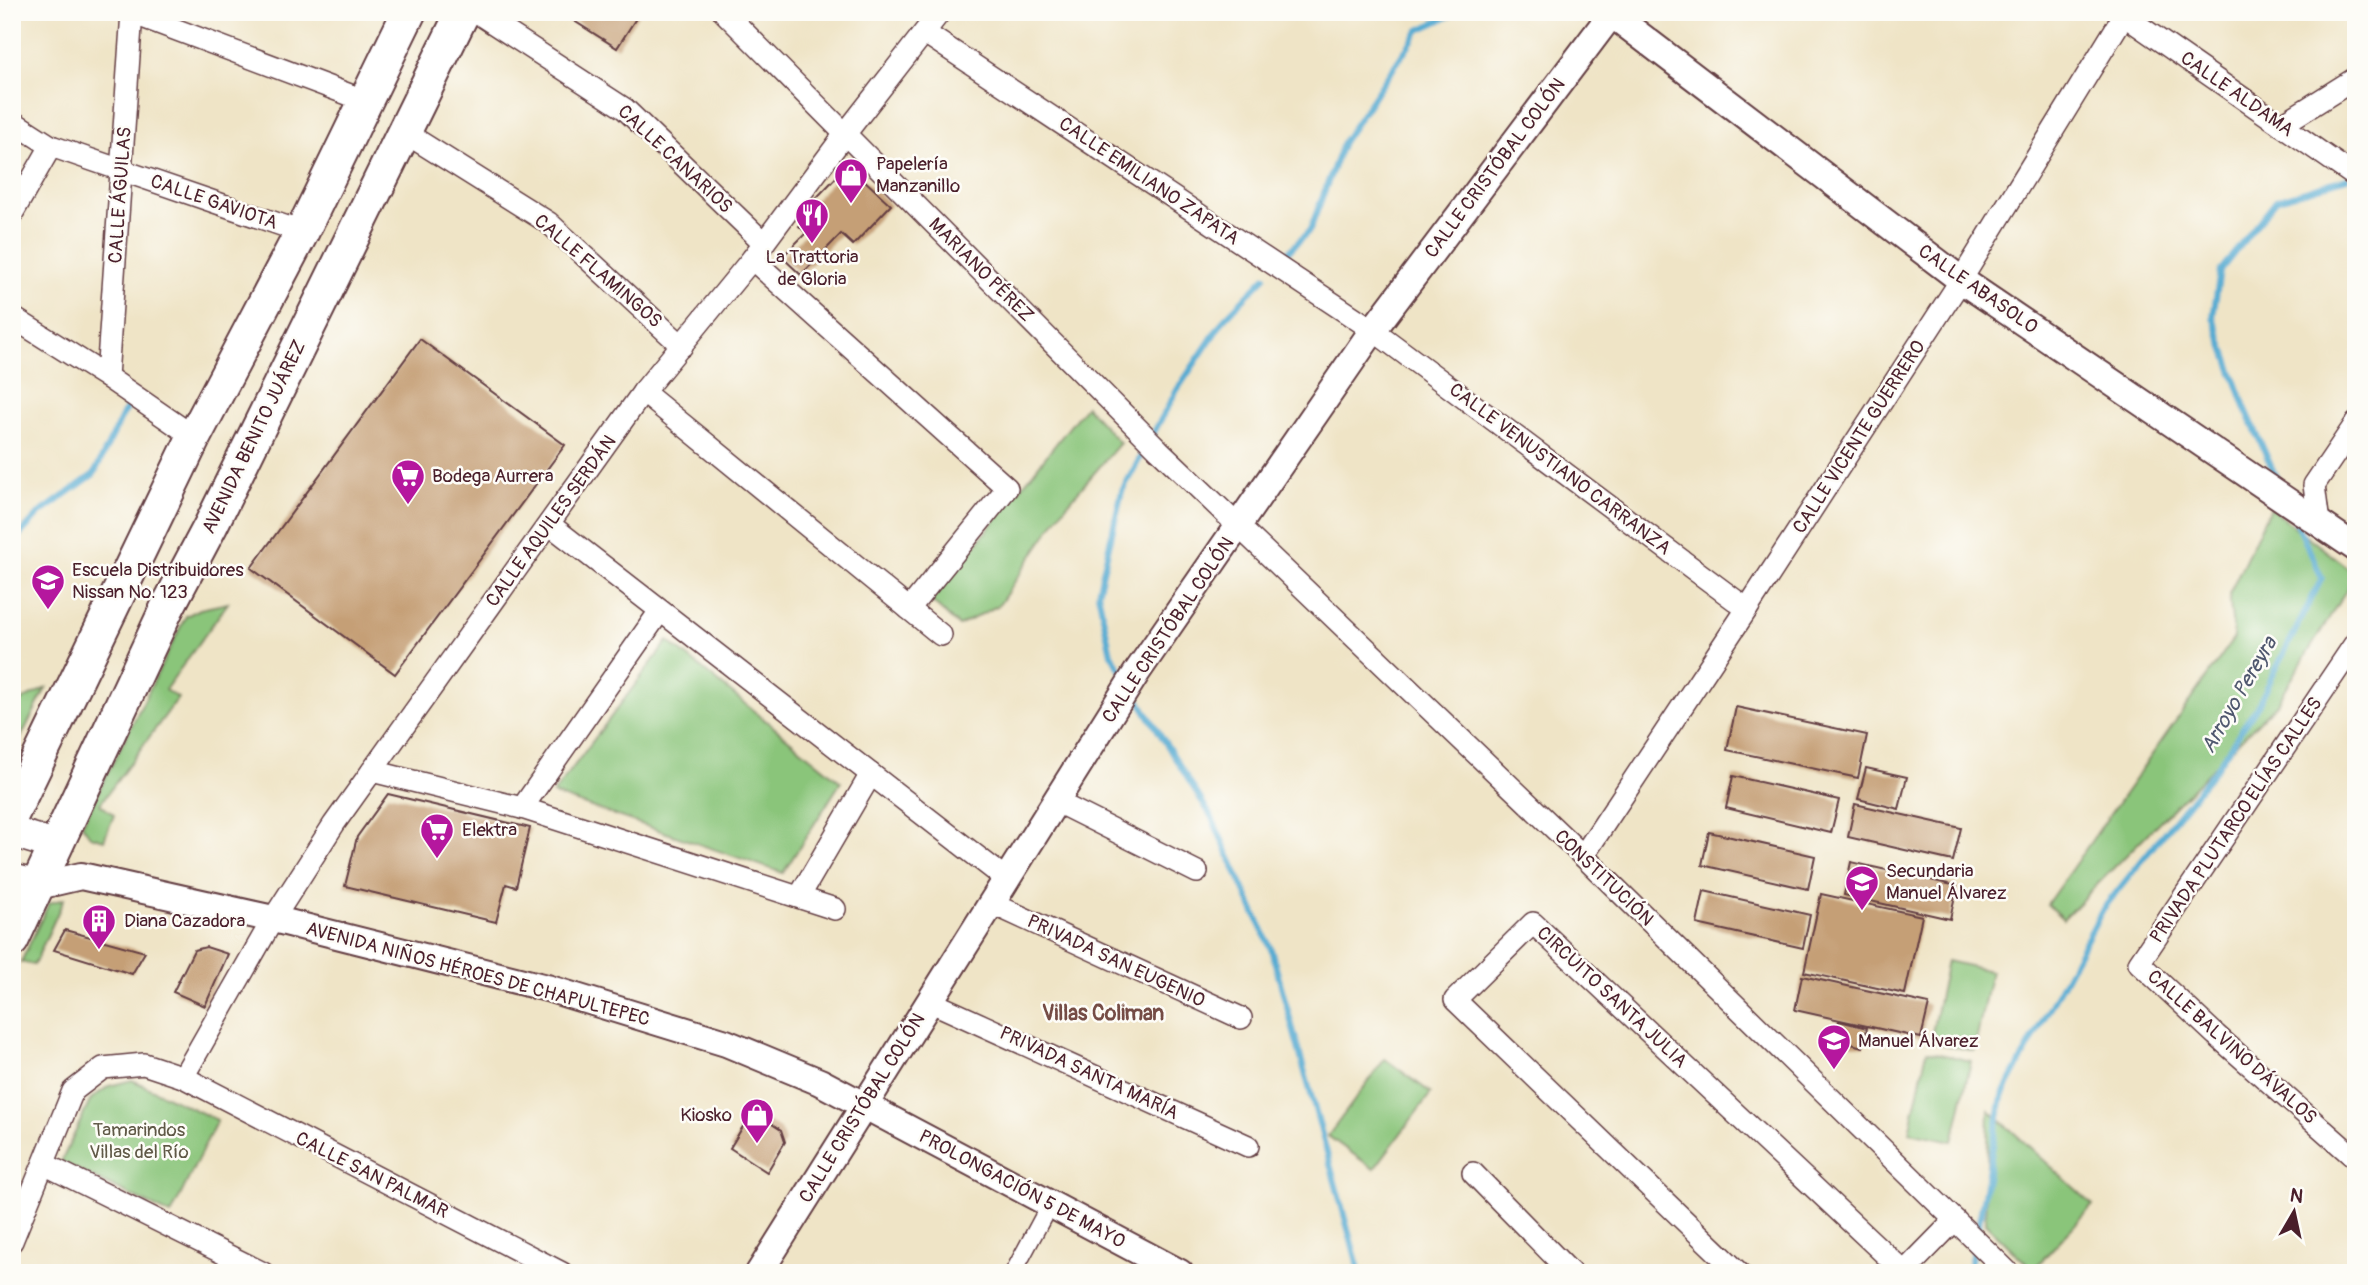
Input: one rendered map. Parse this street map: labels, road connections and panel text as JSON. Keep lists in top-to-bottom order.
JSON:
{
  "streets": {
    "main road": ["AVENIDA BENITO JUÁREZ"],
    "street": [
      "CALLE ALDAMA",
      "CALLE CANARIOS",
      "CALLE CRISTÓBAL COLÓN",
      "CALLE EMILIANO ZAPATA",
      "CALLE ÁGUILAS",
      "CALLE GAVIOTA",
      "MARIANO PÉREZ",
      "CALLE FLAMINGOS",
      "CALLE ABASOLO",
      "CALLE VICENTE GUERRERO",
      "CALLE VENUSTIANO CARRANZA",
      "CALLE AQUILES SERDÁN",
      "PRIVADA PLUTARCO ELÍAS CALLES",
      "CONSTITUCIÓN",
      "PRIVADA SAN EUGENIO",
      "AVENIDA NIÑOS HÉROES DE CHAPULTEPEC",
      "CIRCUITO SANTA JULIA",
      "CALLE BALVINO DÁVALOS",
      "PRIVADA SANTA MARÍA",
      "CALLE SAN PALMAR",
      "PROLONGACIÓN 5 DE MAYO"
    ]
  },
  "crossings": [
    ["CALLE ALDAMA", "CALLE VICENTE GUERRERO"],
    ["CALLE CANARIOS", "CALLE AQUILES SERDÁN"],
    ["CALLE CRISTÓBAL COLÓN", "CALLE EMILIANO ZAPATA"],
    ["CALLE CRISTÓBAL COLÓN", "MARIANO PÉREZ"],
    ["CALLE CRISTÓBAL COLÓN", "CALLE ABASOLO"],
    ["CALLE CRISTÓBAL COLÓN", "CALLE VENUSTIANO CARRANZA"],
    ["CALLE CRISTÓBAL COLÓN", "CONSTITUCIÓN"],
    ["CALLE CRISTÓBAL COLÓN", "PRIVADA SAN EUGENIO"],
    ["CALLE CRISTÓBAL COLÓN", "AVENIDA NIÑOS HÉROES DE CHAPULTEPEC"],
    ["CALLE CRISTÓBAL COLÓN", "PRIVADA SANTA MARÍA"],
    ["CALLE CRISTÓBAL COLÓN", "PROLONGACIÓN 5 DE MAYO"],
    ["CALLE EMILIANO ZAPATA", "CALLE VENUSTIANO CARRANZA"],
    ["CALLE EMILIANO ZAPATA", "CALLE AQUILES SERDÁN"],
    ["CALLE ÁGUILAS", "CALLE GAVIOTA"],
    ["MARIANO PÉREZ", "CALLE AQUILES SERDÁN"],
    ["MARIANO PÉREZ", "CONSTITUCIÓN"],
    ["CALLE FLAMINGOS", "AVENIDA BENITO JUÁREZ"],
    ["CALLE FLAMINGOS", "CALLE AQUILES SERDÁN"],
    ["CALLE ABASOLO", "CALLE VICENTE GUERRERO"],
    ["AVENIDA BENITO JUÁREZ", "AVENIDA NIÑOS HÉROES DE CHAPULTEPEC"],
    ["CALLE VICENTE GUERRERO", "CALLE VENUSTIANO CARRANZA"],
    ["CALLE VICENTE GUERRERO", "CONSTITUCIÓN"],
    ["CALLE AQUILES SERDÁN", "AVENIDA NIÑOS HÉROES DE CHAPULTEPEC"],
    ["CALLE AQUILES SERDÁN", "CALLE SAN PALMAR"],
    ["PRIVADA PLUTARCO ELÍAS CALLES", "CALLE BALVINO DÁVALOS"],
    ["AVENIDA NIÑOS HÉROES DE CHAPULTEPEC", "PROLONGACIÓN 5 DE MAYO"]
  ],
  "districts": ["Villas Coliman"],
  "water": ["Arroyo Pereyra"],
  "parks": ["Tamarindos Villas del Río"],
  "places": {
    "shop": ["Papelería Manzanillo", "Kiosko"],
    "restaurant": ["La Trattoria de Gloria"],
    "supermarket": ["Bodega Aurrera", "Elektra"],
    "school or university": ["Escuela Distribuidores Nissan No. 123", "Secundaria Manuel Álvarez", "Manuel Álvarez"],
    "building": ["Diana Cazadora"]
  },
  "north": "top"
}
